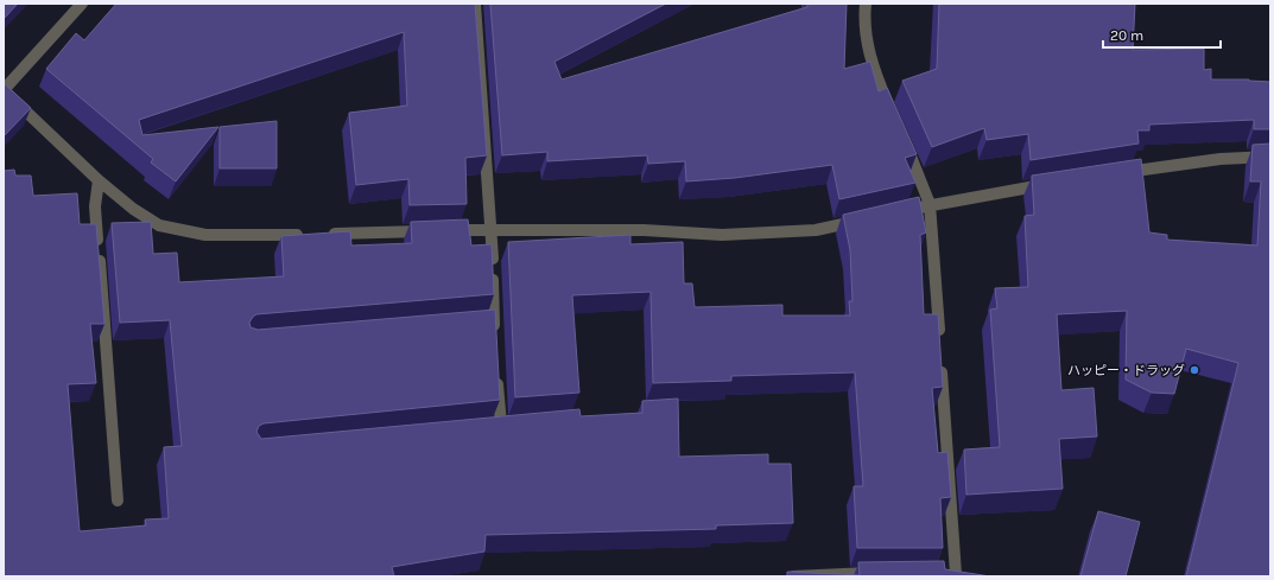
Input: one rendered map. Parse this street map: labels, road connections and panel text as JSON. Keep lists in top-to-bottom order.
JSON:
{
  "places": ["ハッピー・ドラッグ"],
  "scale_bar": "20 m"
}
